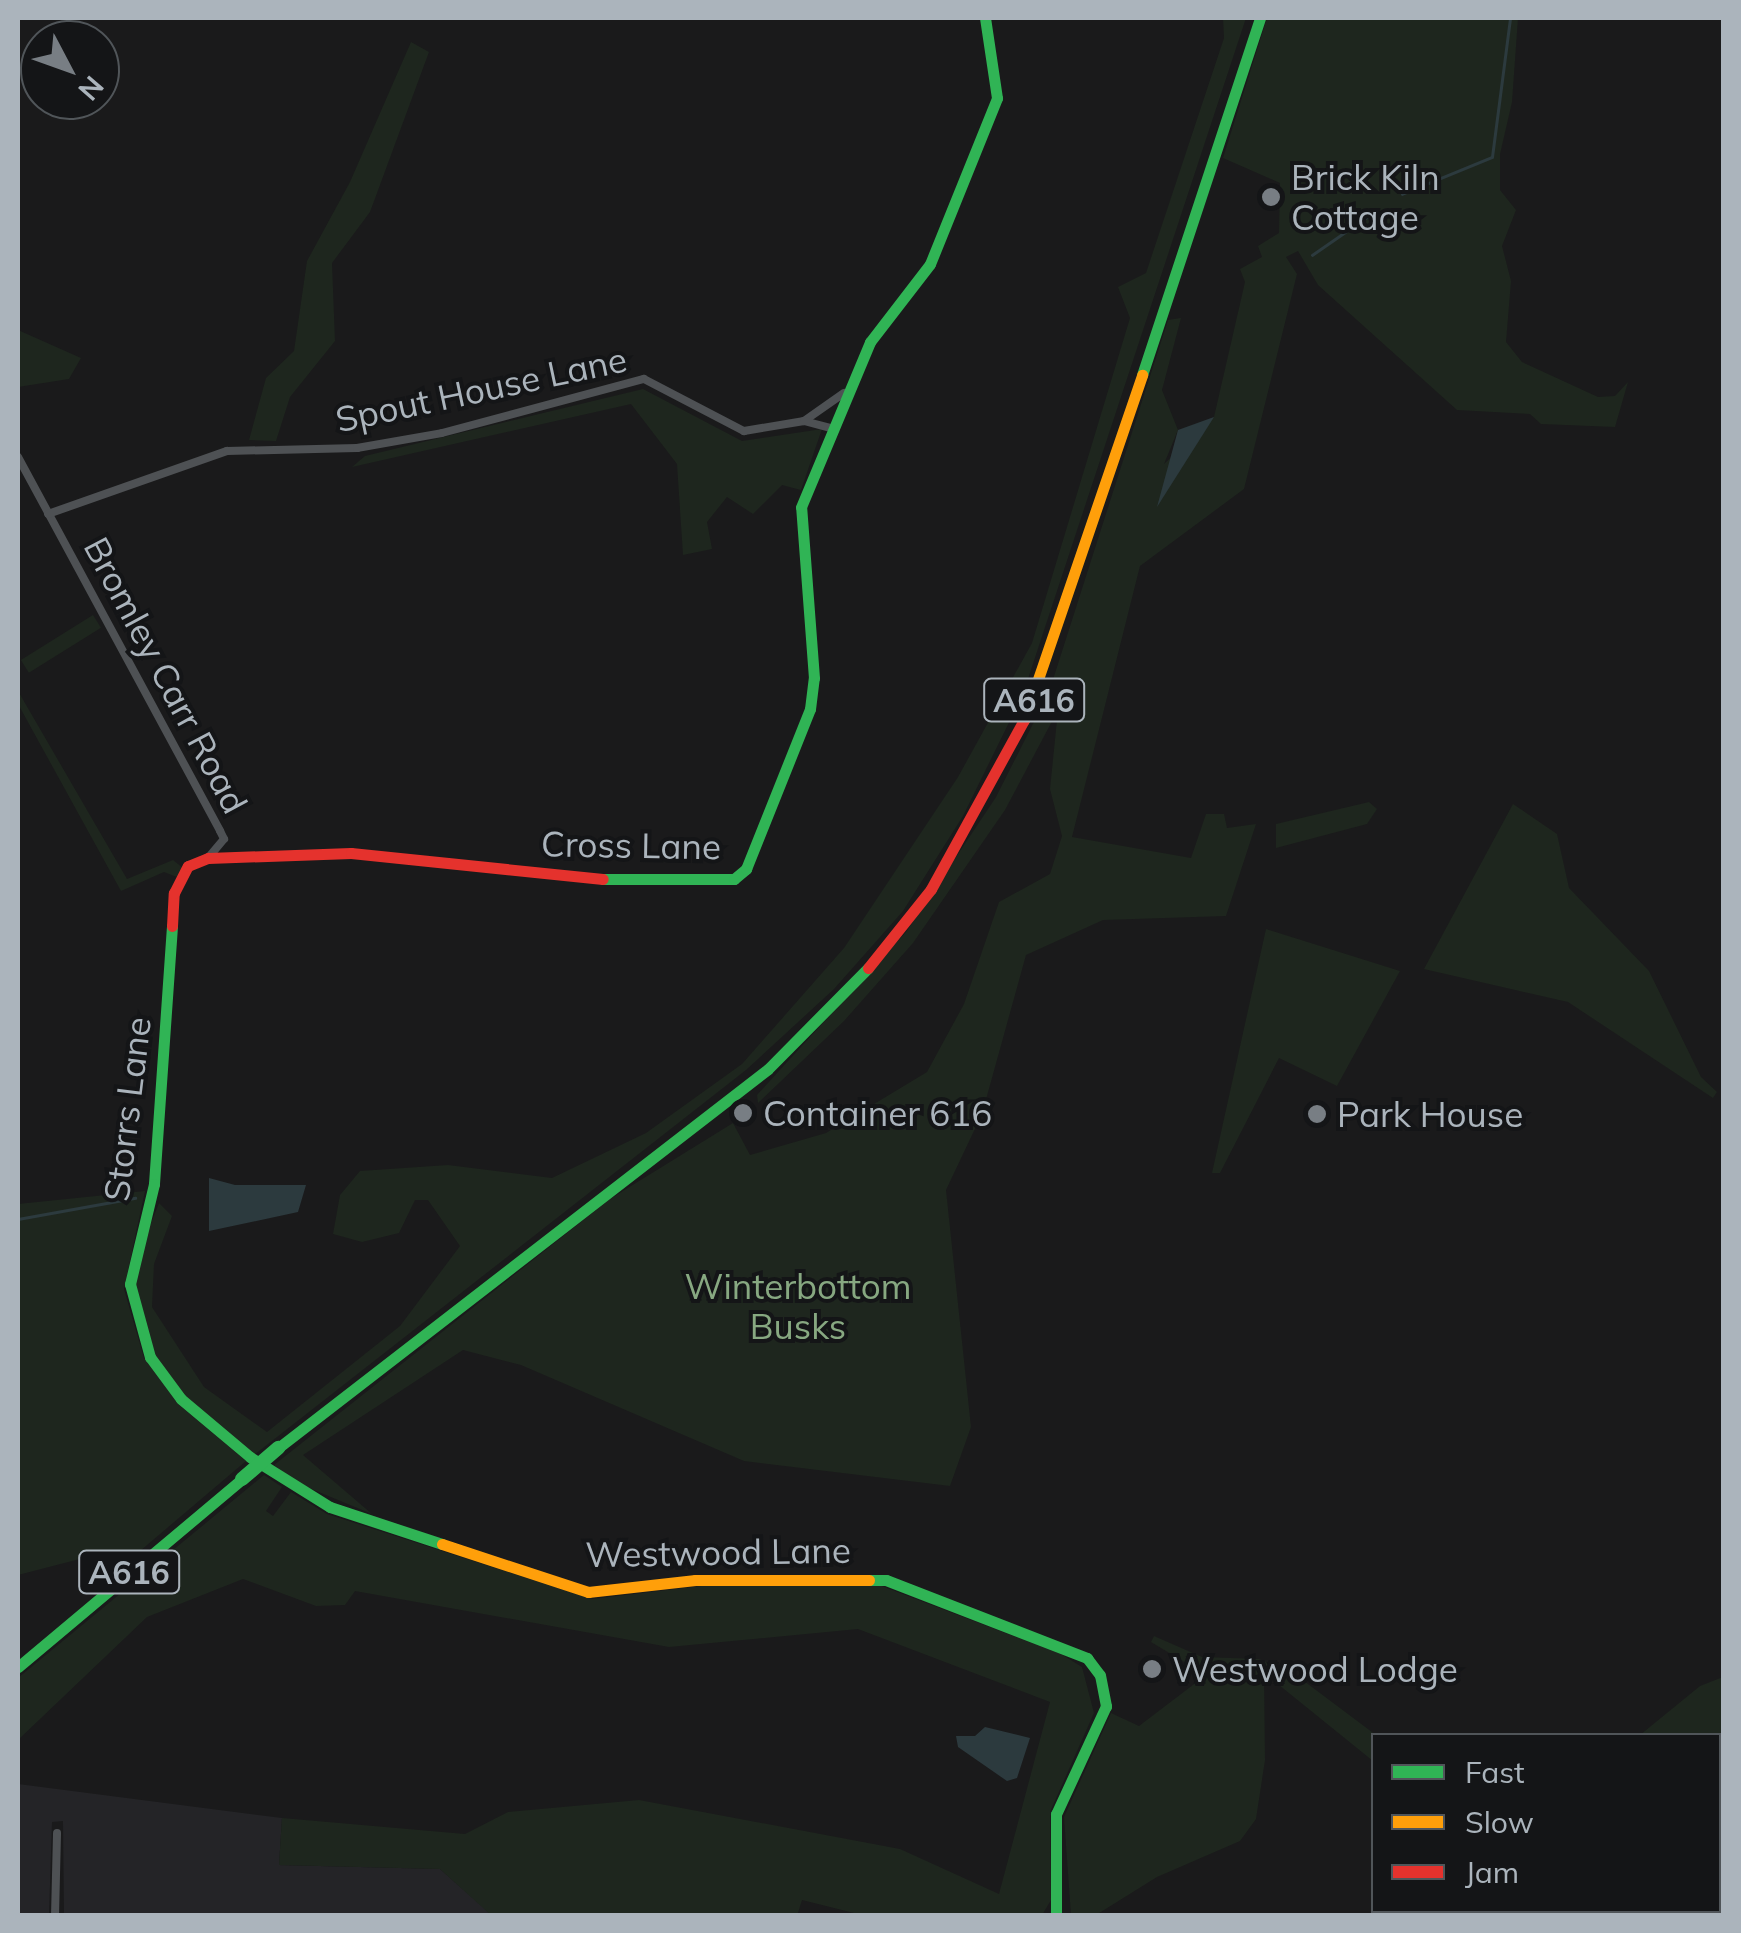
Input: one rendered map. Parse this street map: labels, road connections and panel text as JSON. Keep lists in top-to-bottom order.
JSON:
{
  "streets": {
    "main road": [
      "A616",
      "Cross Lane",
      "Storrs Lane",
      "Westwood Lane"
    ],
    "street": ["Spout House Lane", "Bromley Carr Road"]
  },
  "crossings": [
    ["Spout House Lane", "Bromley Carr Road"],
    ["Spout House Lane", "Cross Lane"],
    ["Bromley Carr Road", "Cross Lane"],
    ["Bromley Carr Road", "Storrs Lane"],
    ["Cross Lane", "Storrs Lane"],
    ["Storrs Lane", "Westwood Lane"]
  ],
  "parks": ["Winterbottom Busks"],
  "places": [
    "Brick Kiln Cottage",
    "Container 616",
    "Park House",
    "Westwood Lodge"
  ],
  "legend": ["Fast", "Slow", "Jam"],
  "north": "bottom right"
}
